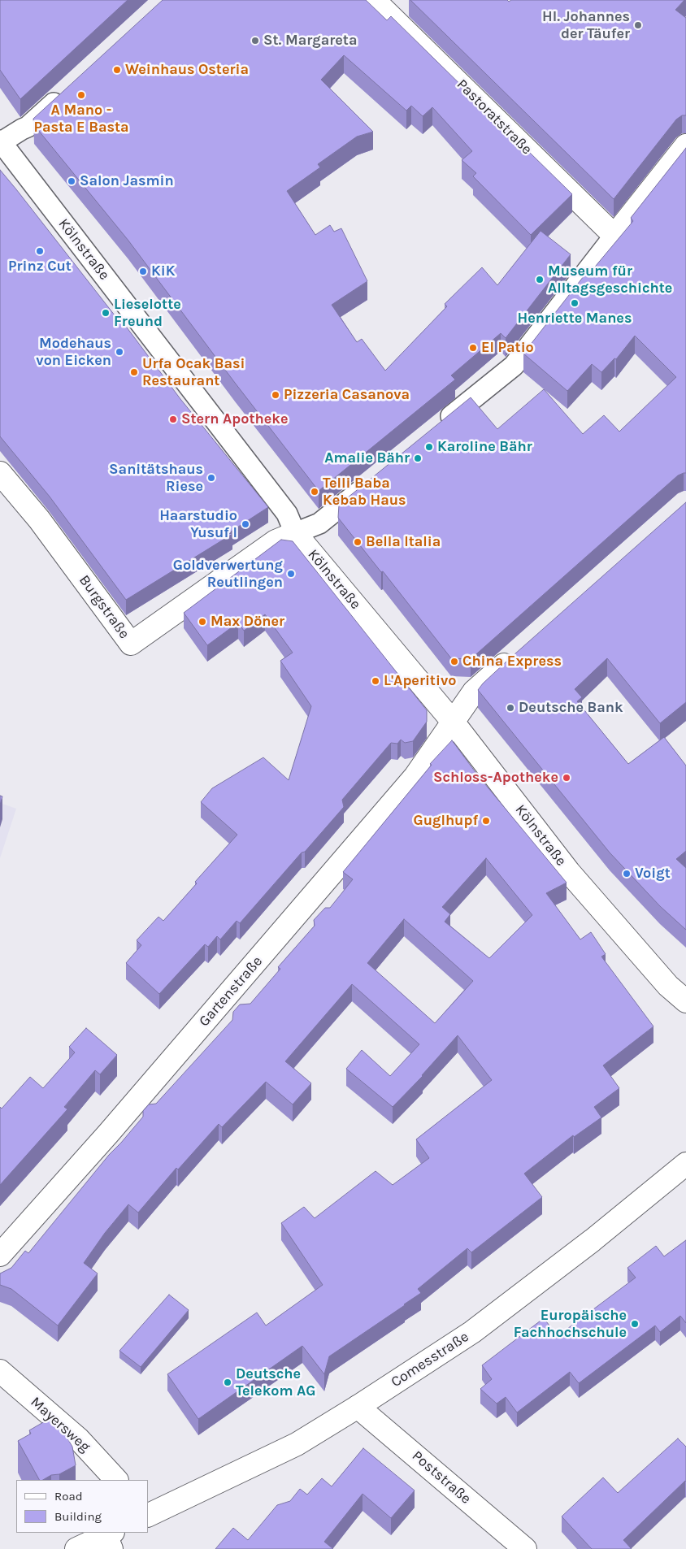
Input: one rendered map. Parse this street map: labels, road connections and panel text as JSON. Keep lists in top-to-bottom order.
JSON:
{
  "streets": {
    "street": [
      "Pastoratstraße",
      "Kölnstraße",
      "Burgstraße",
      "Gartenstraße",
      "Comesstraße",
      "Mayersweg",
      "Poststraße"
    ]
  },
  "crossings": [
    ["Kölnstraße", "Burgstraße"],
    ["Kölnstraße", "Gartenstraße"],
    ["Comesstraße", "Poststraße"]
  ],
  "places": [
    "Hl. Johannes der Täufer",
    "St. Margareta",
    "Weinhaus Osteria",
    "A Mano - Pasta E Basta",
    "Salon Jasmin",
    "Prinz Cut",
    "KiK",
    "Museum für Alltagsgeschichte",
    "Henriette Manes",
    "Lieselotte Freund",
    "El Patio",
    "Modehaus von Eicken",
    "Urfa Ocak Basi Restaurant",
    "Pizzeria Casanova",
    "Stern Apotheke",
    "Karoline Bähr",
    "Amalie Bähr",
    "Sanitätshaus Riese",
    "Telli Baba Kebab Haus",
    "Haarstudio Yusuf I",
    "Bella Italia",
    "Goldverwertung Reutlingen",
    "Max Döner",
    "China Express",
    "L'Aperitivo",
    "Deutsche Bank",
    "Schloss-Apotheke",
    "Guglhupf",
    "Voigt",
    "Europäische Fachhochschule",
    "Deutsche Telekom AG"
  ],
  "legend": ["Road", "Building"]
}
